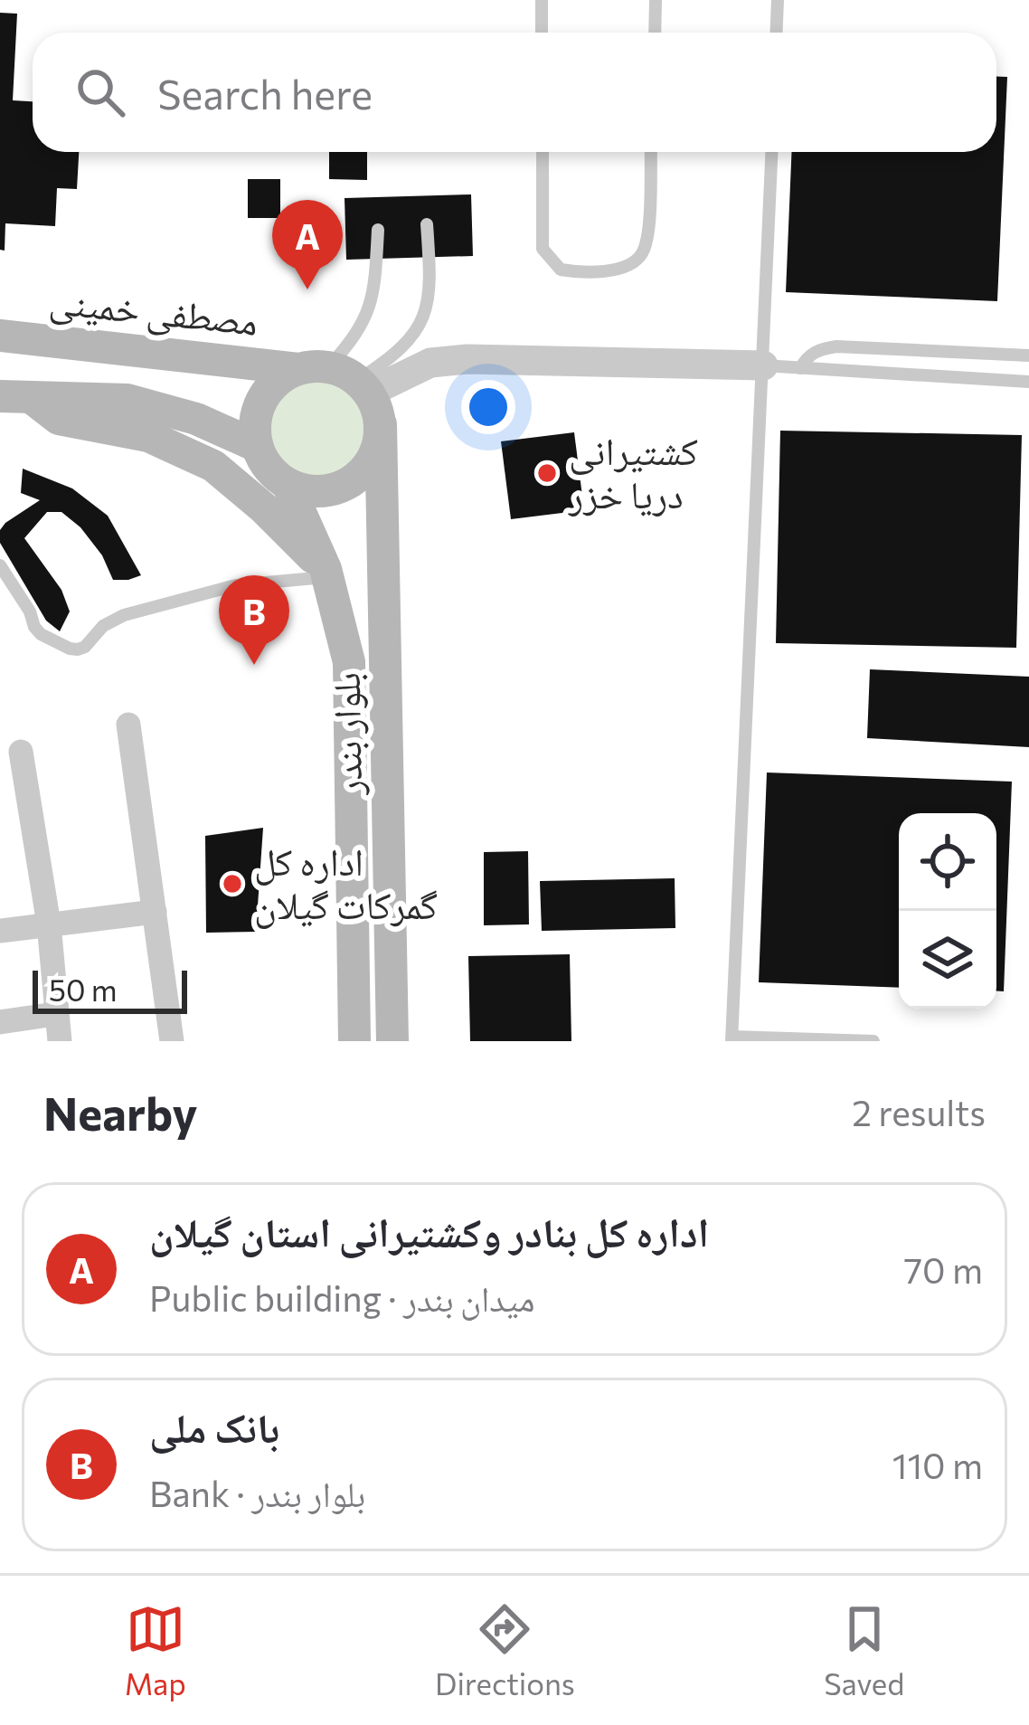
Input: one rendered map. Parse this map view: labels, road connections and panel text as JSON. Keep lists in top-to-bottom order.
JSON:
{
  "streets": {
    "main road": ["مصطفی خمینی", "بلوار بندر"]
  },
  "crossings": [
    ["مصطفی خمینی", "بلوار بندر"]
  ],
  "places": ["کشتیرانی دریا خزر", "اداره کل گمرکات گیلان"],
  "scale_bar": "50 m",
  "page": {
    "search": "Search here",
    "pins": ["A", "B"],
    "scale": "50 m",
    "heading": ["Nearby", "2 results"],
    "list": [
      {
        "mark": "A",
        "name": "اداره کل بنادر وکشتیرانی استان گیلان",
        "note": "Public building · میدان بندر",
        "value": "70 m"
      },
      {
        "mark": "B",
        "name": "بانک ملی",
        "note": "Bank · بلوار بندر",
        "value": "110 m"
      }
    ],
    "nav": ["Map", "Directions", "Saved"]
  }
}
